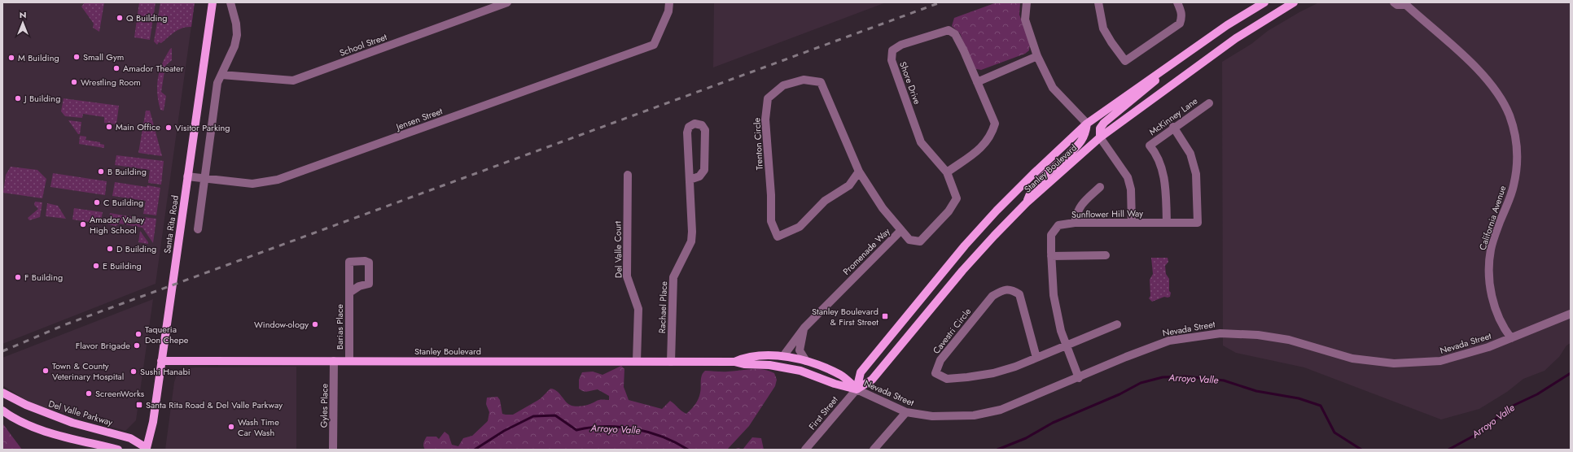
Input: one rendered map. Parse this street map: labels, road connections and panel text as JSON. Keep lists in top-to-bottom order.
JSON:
{
  "streets": {
    "main road": ["Stanley Boulevard", "Santa Rita Road", "Del Valle Parkway"],
    "street": [
      "School Street",
      "Shore Drive",
      "McKinney Lane",
      "Jensen Street",
      "Trenton Circle",
      "Sunflower Hill Way",
      "California Avenue",
      "Del Valle Court",
      "Promenade Way",
      "Rachael Place",
      "Barias Place",
      "Nevada Street",
      "Cavestri Circle",
      "Gyles Place",
      "First Street"
    ]
  },
  "crossings": [
    ["Shore Drive", "Promenade Way"],
    ["McKinney Lane", "Sunflower Hill Way"],
    ["Jensen Street", "Santa Rita Road"],
    ["Trenton Circle", "Promenade Way"],
    ["Stanley Boulevard", "Santa Rita Road"],
    ["Stanley Boulevard", "Del Valle Court"],
    ["Stanley Boulevard", "Promenade Way"],
    ["Stanley Boulevard", "Rachael Place"],
    ["Stanley Boulevard", "Barias Place"],
    ["Stanley Boulevard", "Nevada Street"],
    ["Stanley Boulevard", "Gyles Place"],
    ["Stanley Boulevard", "First Street"],
    ["Sunflower Hill Way", "Nevada Street"],
    ["Sunflower Hill Way", "Cavestri Circle"],
    ["California Avenue", "Nevada Street"],
    ["Santa Rita Road", "Del Valle Parkway"],
    ["Nevada Street", "First Street"]
  ],
  "water": ["Arroyo Valle"],
  "places": {
    "other": [
      "Q Building",
      "Small Gym",
      "M Building",
      "Amador Theater",
      "Wrestling Room",
      "J Building",
      "Main Office",
      "Visitor Parking",
      "B Building",
      "C Building",
      "Amador Valley High School",
      "D Building",
      "E Building",
      "F Building",
      "Window-ology",
      "Taqueria Don Chepe",
      "Flavor Brigade",
      "Town & County Veterinary Hospital",
      "Sushi Hanabi",
      "ScreenWorks",
      "Wash Time Car Wash"
    ],
    "transit": ["Stanley Boulevard & First Street", "Santa Rita Road & Del Valle Parkway"]
  },
  "north": "top"
}
